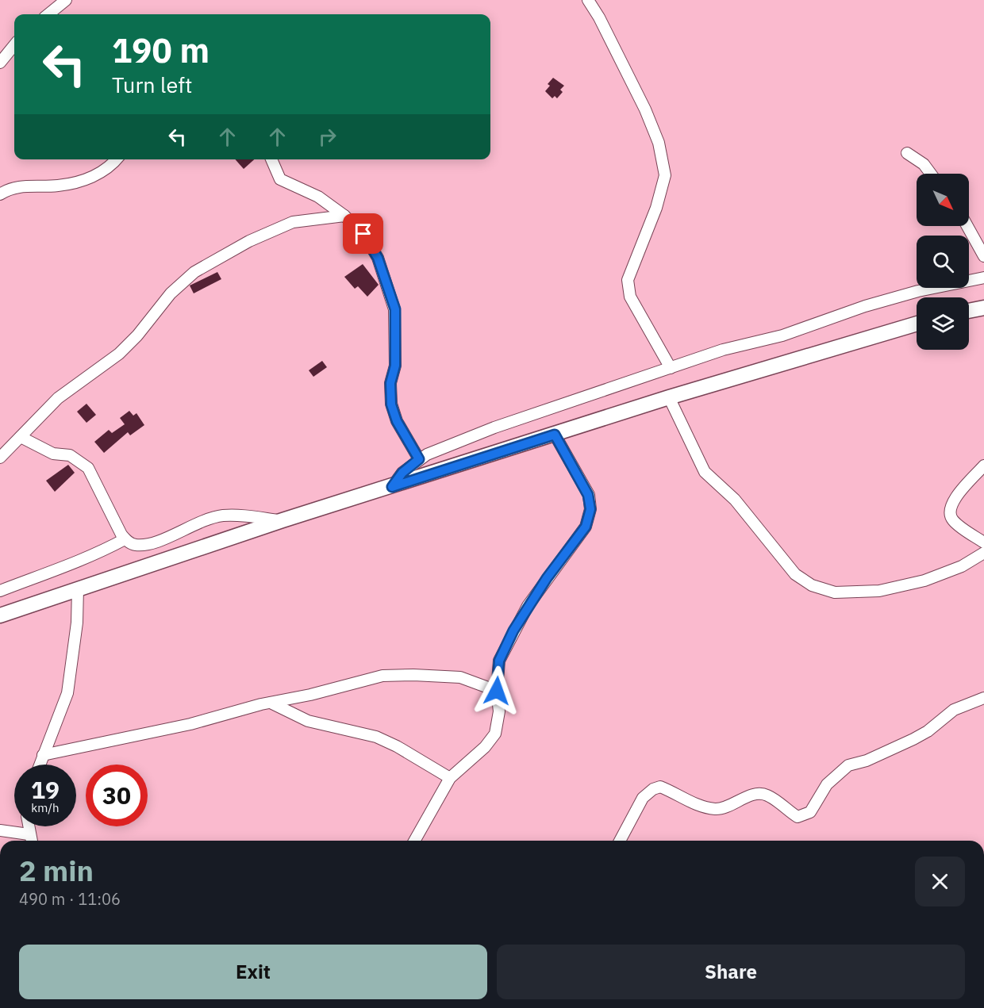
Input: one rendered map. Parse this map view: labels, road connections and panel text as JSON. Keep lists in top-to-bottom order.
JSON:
{
  "north": "bottom right",
  "page": {
    "turn": ["190 m", "Turn left"],
    "speed": "19 km/h",
    "limit": "30",
    "heading": ["2 min", "490 m · 11:06"],
    "buttons": ["Exit", "Share"]
  }
}
